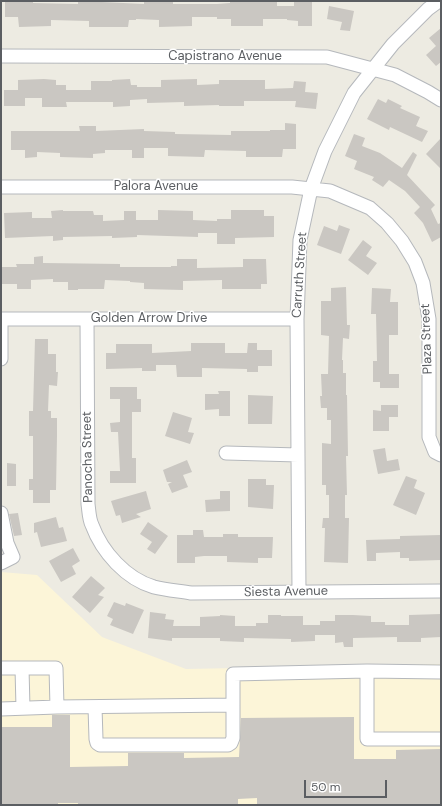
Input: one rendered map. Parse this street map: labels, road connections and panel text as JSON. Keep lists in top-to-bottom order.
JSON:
{
  "streets": {
    "street": [
      "Capistrano Avenue",
      "Palora Avenue",
      "Carruth Street",
      "Golden Arrow Drive",
      "Plaza Street",
      "Panocha Street",
      "Siesta Avenue"
    ]
  },
  "crossings": [
    ["Capistrano Avenue", "Carruth Street"],
    ["Palora Avenue", "Carruth Street"],
    ["Palora Avenue", "Plaza Street"],
    ["Carruth Street", "Golden Arrow Drive"],
    ["Carruth Street", "Plaza Street"],
    ["Carruth Street", "Siesta Avenue"],
    ["Golden Arrow Drive", "Panocha Street"],
    ["Panocha Street", "Siesta Avenue"]
  ],
  "scale_bar": "50 m"
}
